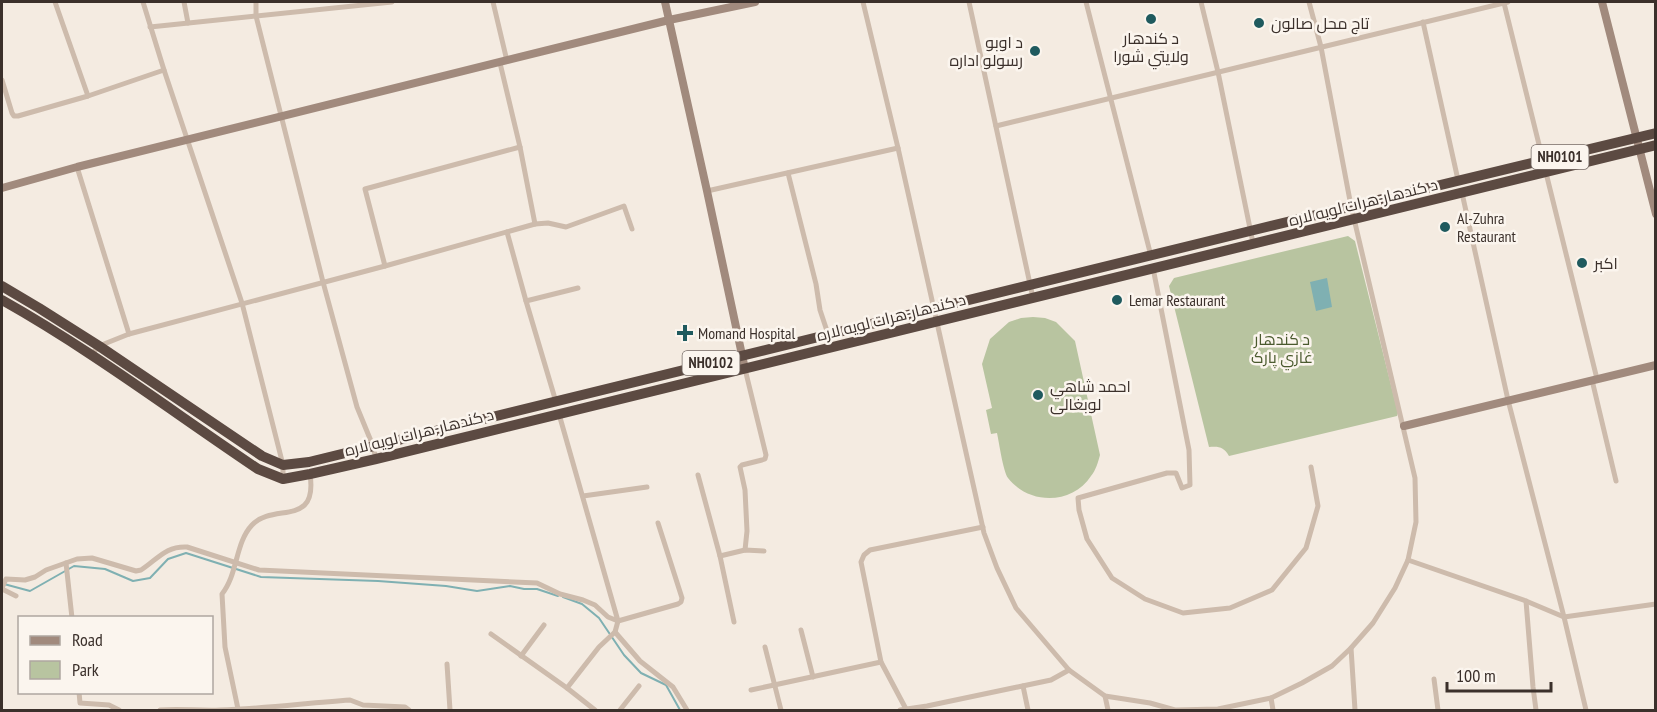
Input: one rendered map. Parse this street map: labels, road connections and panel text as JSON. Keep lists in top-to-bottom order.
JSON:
{
  "streets": {
    "highway": ["NH0101", "د کندهار-هرات لويه لاره", "NH0102"]
  },
  "parks": ["د کندهار غازي پارک"],
  "places": {
    "other": [
      "د کندهار ولايتي شورا",
      "تاج محل صالون",
      "د اوبو رسولو اداره",
      "Al-Zuhra Restaurant",
      "اکبر",
      "Lemar Restaurant",
      "احمد شاهي لوبغالی"
    ],
    "health": ["Momand Hospital"]
  },
  "legend": ["Road", "Park"],
  "scale_bar": "100 m"
}
